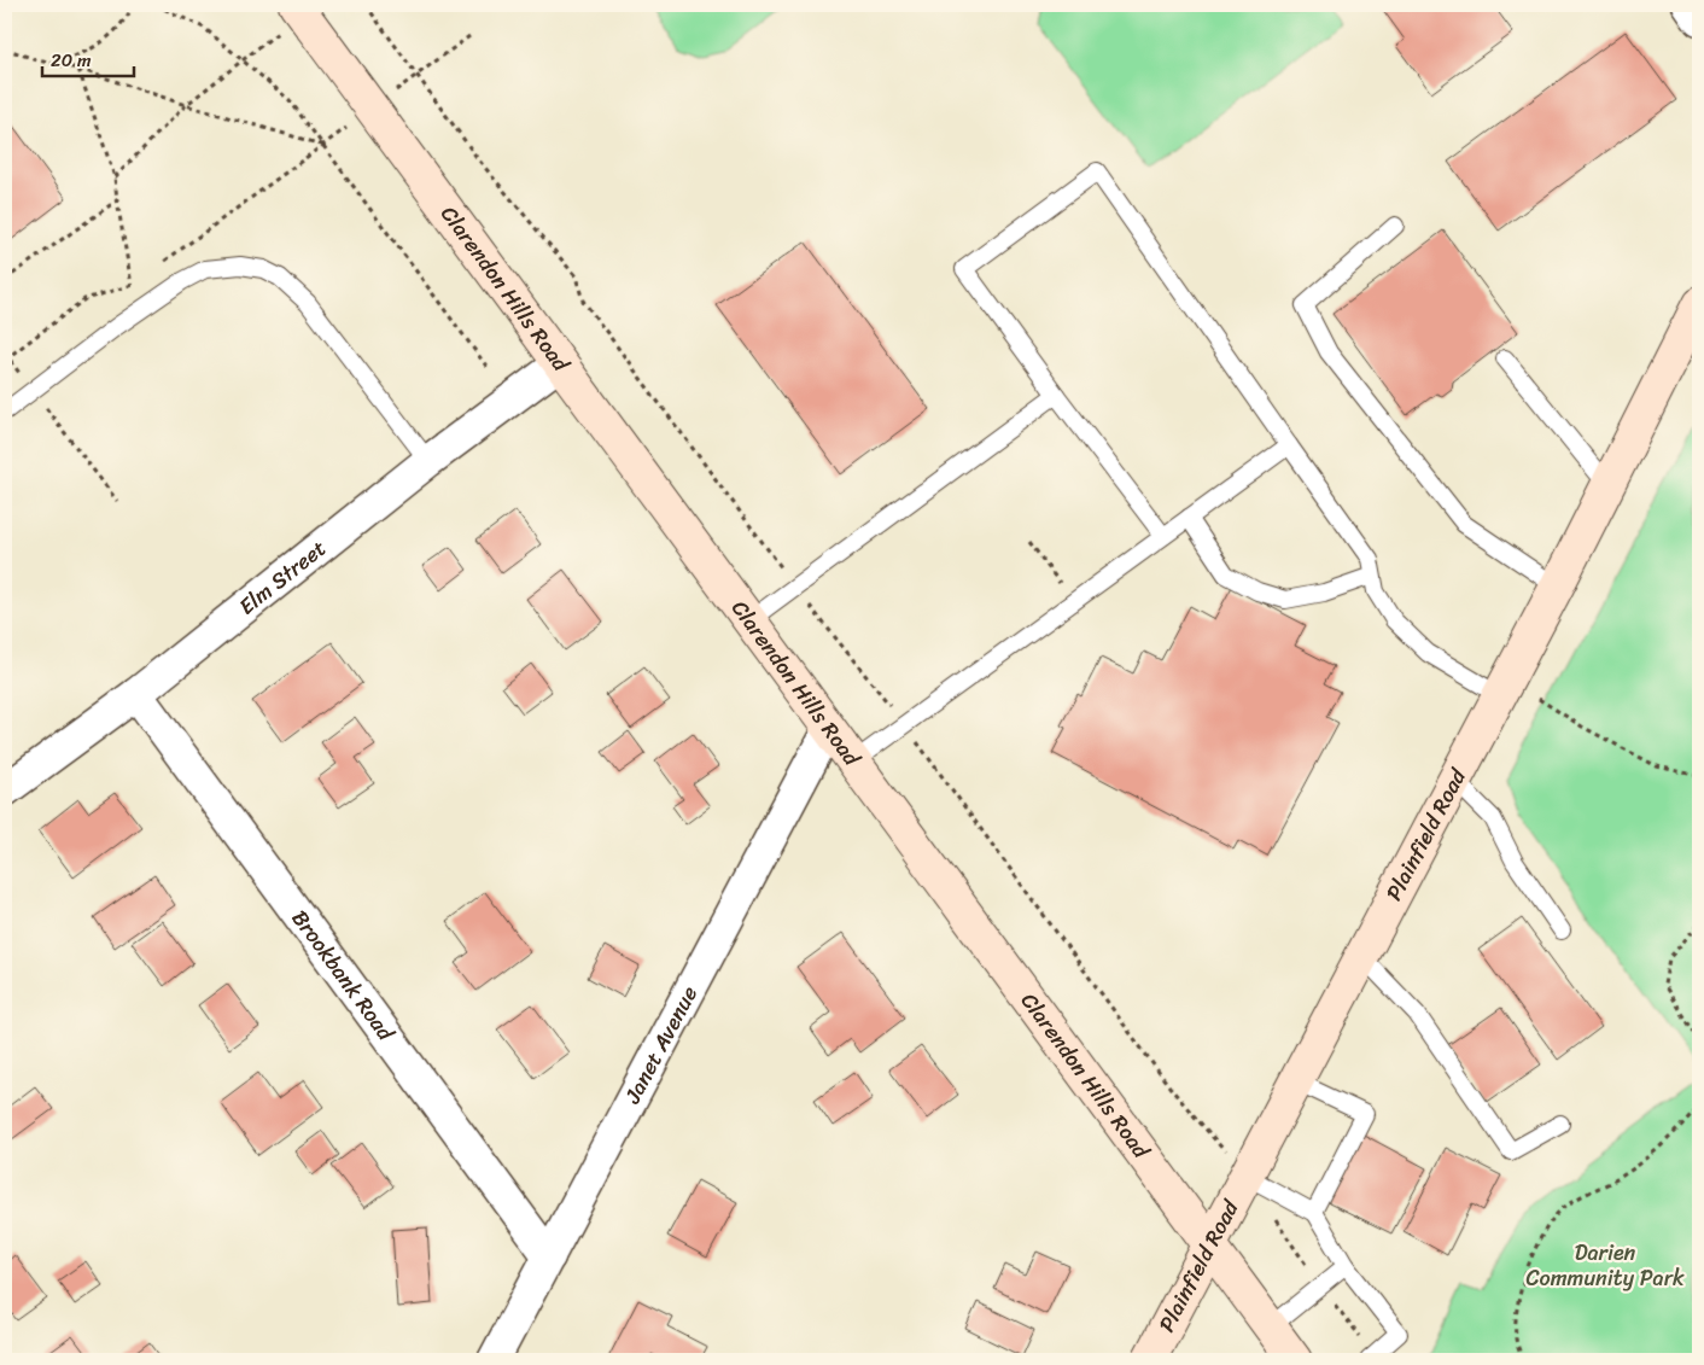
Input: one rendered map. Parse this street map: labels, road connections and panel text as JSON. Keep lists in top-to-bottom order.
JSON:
{
  "streets": {
    "street": [
      "Clarendon Hills Road",
      "Elm Street",
      "Plainfield Road",
      "Brookbank Road",
      "Janet Avenue"
    ]
  },
  "crossings": [
    ["Clarendon Hills Road", "Elm Street"],
    ["Clarendon Hills Road", "Plainfield Road"],
    ["Clarendon Hills Road", "Janet Avenue"],
    ["Elm Street", "Brookbank Road"],
    ["Brookbank Road", "Janet Avenue"]
  ],
  "parks": ["Darien Community Park"],
  "scale_bar": "20 m"
}
